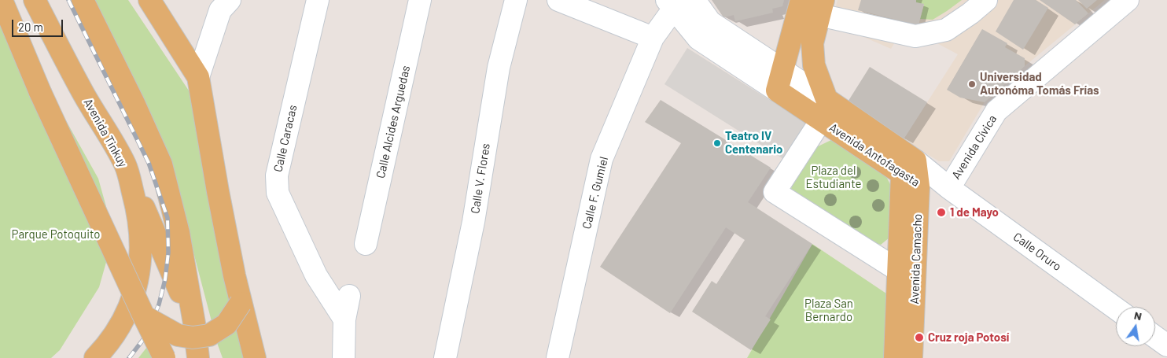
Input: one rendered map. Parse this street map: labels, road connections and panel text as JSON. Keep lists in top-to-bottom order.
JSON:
{
  "streets": {
    "main road": ["Avenida Tinkuy", "Avenida Antofagasta", "Avenida Camacho"],
    "street": [
      "Calle Alcides Arguedas",
      "Calle Caracas",
      "Avenida Cívica",
      "Calle V. Flores",
      "Calle F. Gumiel",
      "Calle Oruro"
    ]
  },
  "crossings": [
    ["Avenida Cívica", "Avenida Antofagasta"],
    ["Avenida Cívica", "Calle Oruro"],
    ["Avenida Antofagasta", "Calle F. Gumiel"],
    ["Avenida Antofagasta", "Calle Oruro"],
    ["Avenida Antofagasta", "Avenida Camacho"]
  ],
  "parks": ["Plaza del Estudiante", "Parque Potoquito", "Plaza San Bernardo"],
  "places": [
    "Universidad Autonóma Tomás Frías",
    "Teatro IV Centenario",
    "1 de Mayo",
    "Cruz roja Potosí"
  ],
  "scale_bar": "20 m",
  "north": "top"
}
